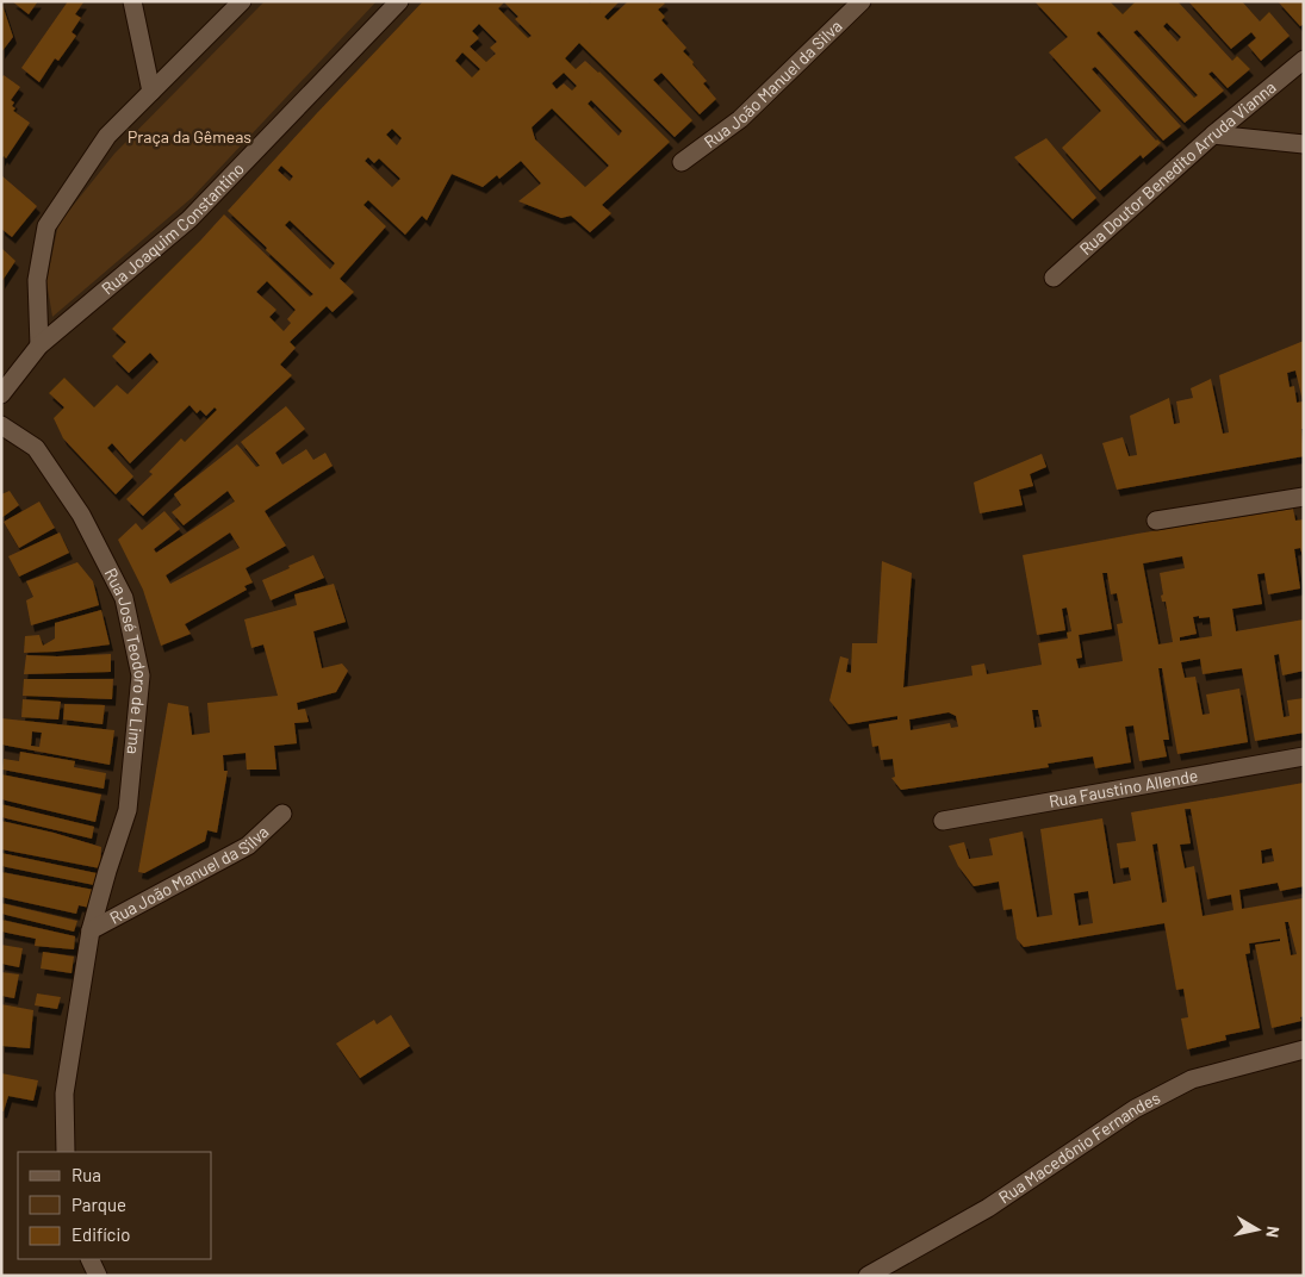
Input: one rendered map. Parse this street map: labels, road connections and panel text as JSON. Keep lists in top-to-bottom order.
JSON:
{
  "streets": {
    "street": [
      "Rua João Manuel da Silva",
      "Rua Doutor Benedito Arruda Vianna",
      "Rua Joaquim Constantino",
      "Rua José Teodoro de Lima",
      "Rua Faustino Allende",
      "Rua Macedônio Fernandes"
    ]
  },
  "crossings": [
    ["Rua João Manuel da Silva", "Rua José Teodoro de Lima"]
  ],
  "parks": ["Praça da Gêmeas"],
  "legend": ["Rua", "Parque", "Edifício"],
  "north": "right"
}
